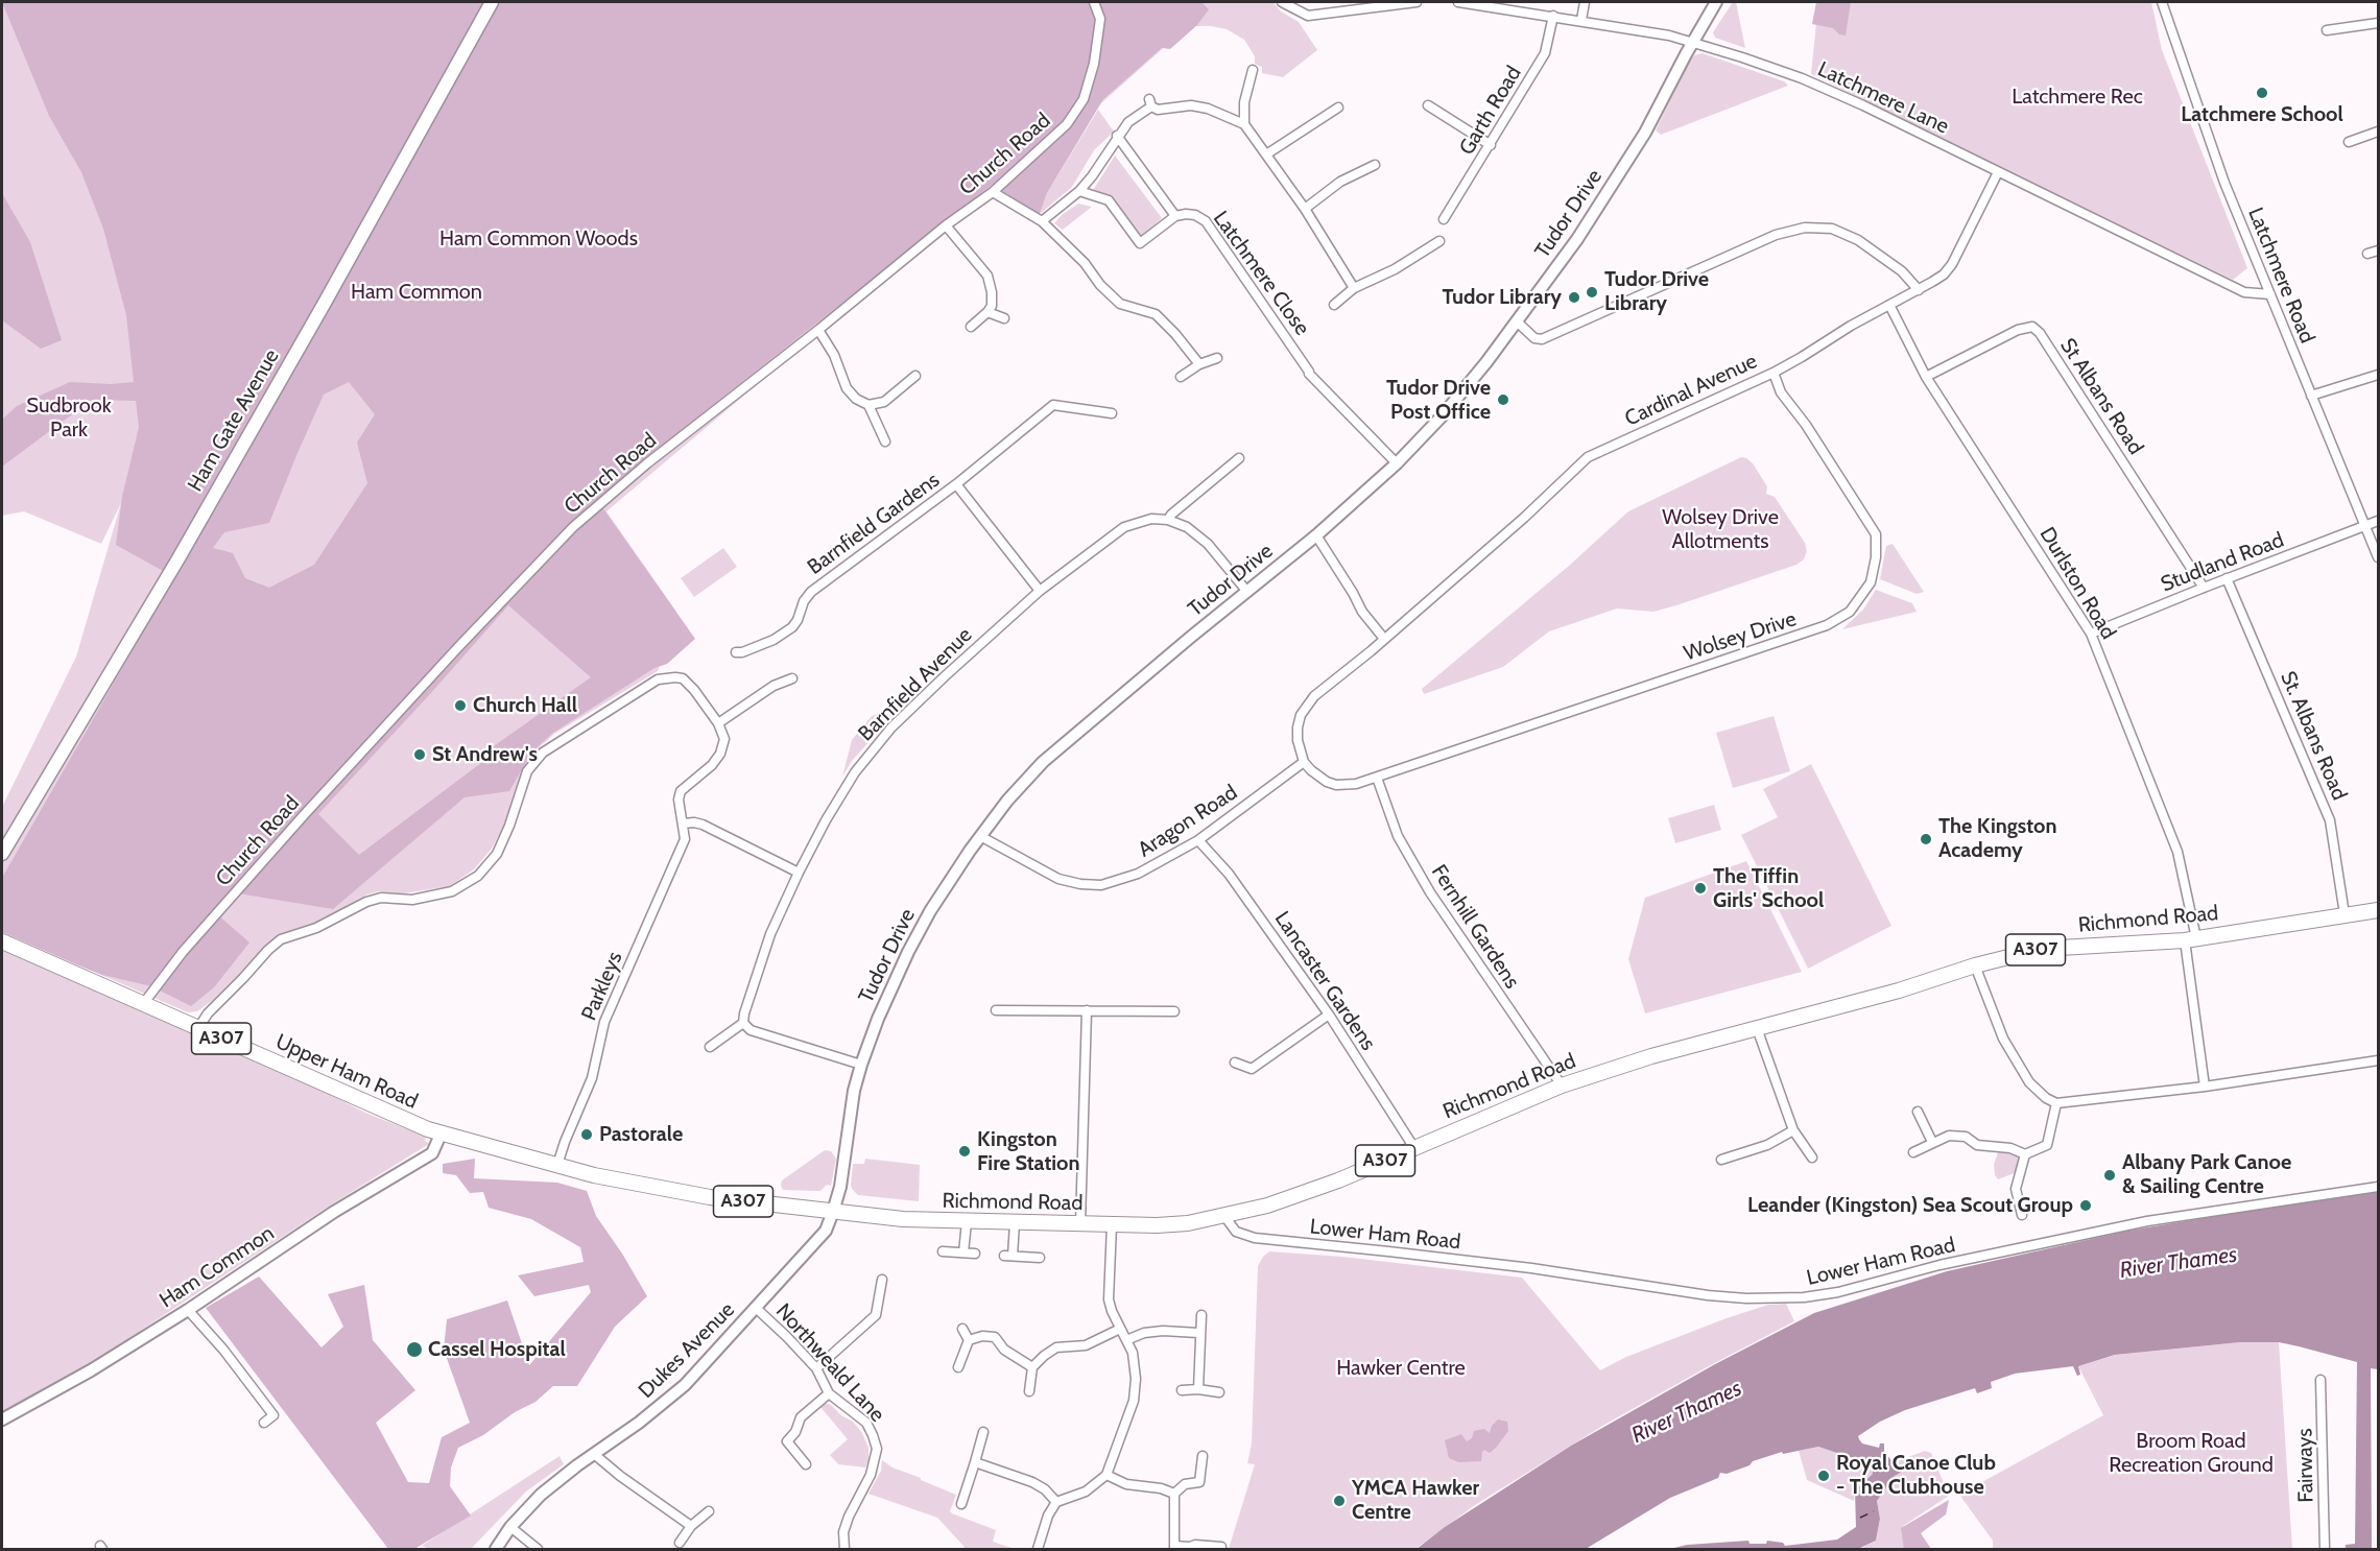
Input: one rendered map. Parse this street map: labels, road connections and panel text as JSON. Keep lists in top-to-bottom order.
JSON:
{
  "streets": {
    "main road": [
      "Ham Gate Avenue",
      "Richmond Road",
      "A307",
      "Upper Ham Road"
    ],
    "street": [
      "Latchmere Lane",
      "Garth Road",
      "Church Road",
      "Tudor Drive",
      "Latchmere Close",
      "Latchmere Road",
      "Cardinal Avenue",
      "St Albans Road",
      "Barnfield Gardens",
      "Studland Road",
      "Durlston Road",
      "Wolsey Drive",
      "Barnfield Avenue",
      "St. Albans Road",
      "Aragon Road",
      "Fernhill Gardens",
      "Lancaster Gardens",
      "Parkleys",
      "Lower Ham Road",
      "Ham Common",
      "Dukes Avenue",
      "Northweald Lane",
      "Fairways"
    ]
  },
  "crossings": [
    ["Latchmere Lane", "Garth Road"],
    ["Latchmere Lane", "Tudor Drive"],
    ["Latchmere Lane", "Latchmere Road"],
    ["Latchmere Lane", "Cardinal Avenue"],
    ["Church Road", "Upper Ham Road"],
    ["Tudor Drive", "Latchmere Close"],
    ["Tudor Drive", "Aragon Road"],
    ["Tudor Drive", "Richmond Road"],
    ["Tudor Drive", "Dukes Avenue"],
    ["Latchmere Road", "Studland Road"],
    ["Cardinal Avenue", "Durlston Road"],
    ["Cardinal Avenue", "Wolsey Drive"],
    ["St Albans Road", "Studland Road"],
    ["St Albans Road", "Durlston Road"],
    ["Barnfield Gardens", "Barnfield Avenue"],
    ["Studland Road", "Durlston Road"],
    ["Studland Road", "St. Albans Road"],
    ["Durlston Road", "Richmond Road"],
    ["Wolsey Drive", "Fernhill Gardens"],
    ["St. Albans Road", "Richmond Road"],
    ["Aragon Road", "Lancaster Gardens"],
    ["Richmond Road", "Fernhill Gardens"],
    ["Richmond Road", "Lancaster Gardens"],
    ["Richmond Road", "Upper Ham Road"],
    ["Richmond Road", "Lower Ham Road"],
    ["Richmond Road", "Dukes Avenue"],
    ["Parkleys", "Upper Ham Road"],
    ["Upper Ham Road", "Ham Common"],
    ["Dukes Avenue", "Northweald Lane"]
  ],
  "water": ["River Thames"],
  "parks": [
    "Latchmere Rec",
    "Ham Common Woods",
    "Ham Common",
    "Sudbrook Park",
    "Wolsey Drive Allotments",
    "Hawker Centre",
    "Broom Road Recreation Ground"
  ],
  "places": [
    "Latchmere School",
    "Tudor Drive Library",
    "Tudor Library",
    "Tudor Drive Post Office",
    "Church Hall",
    "St Andrew's",
    "The Kingston Academy",
    "The Tiffin Girls' School",
    "Pastorale",
    "Kingston Fire Station",
    "Albany Park Canoe & Sailing Centre",
    "Leander (Kingston) Sea Scout Group",
    "Cassel Hospital",
    "Royal Canoe Club - The Clubhouse",
    "YMCA Hawker Centre"
  ]
}
